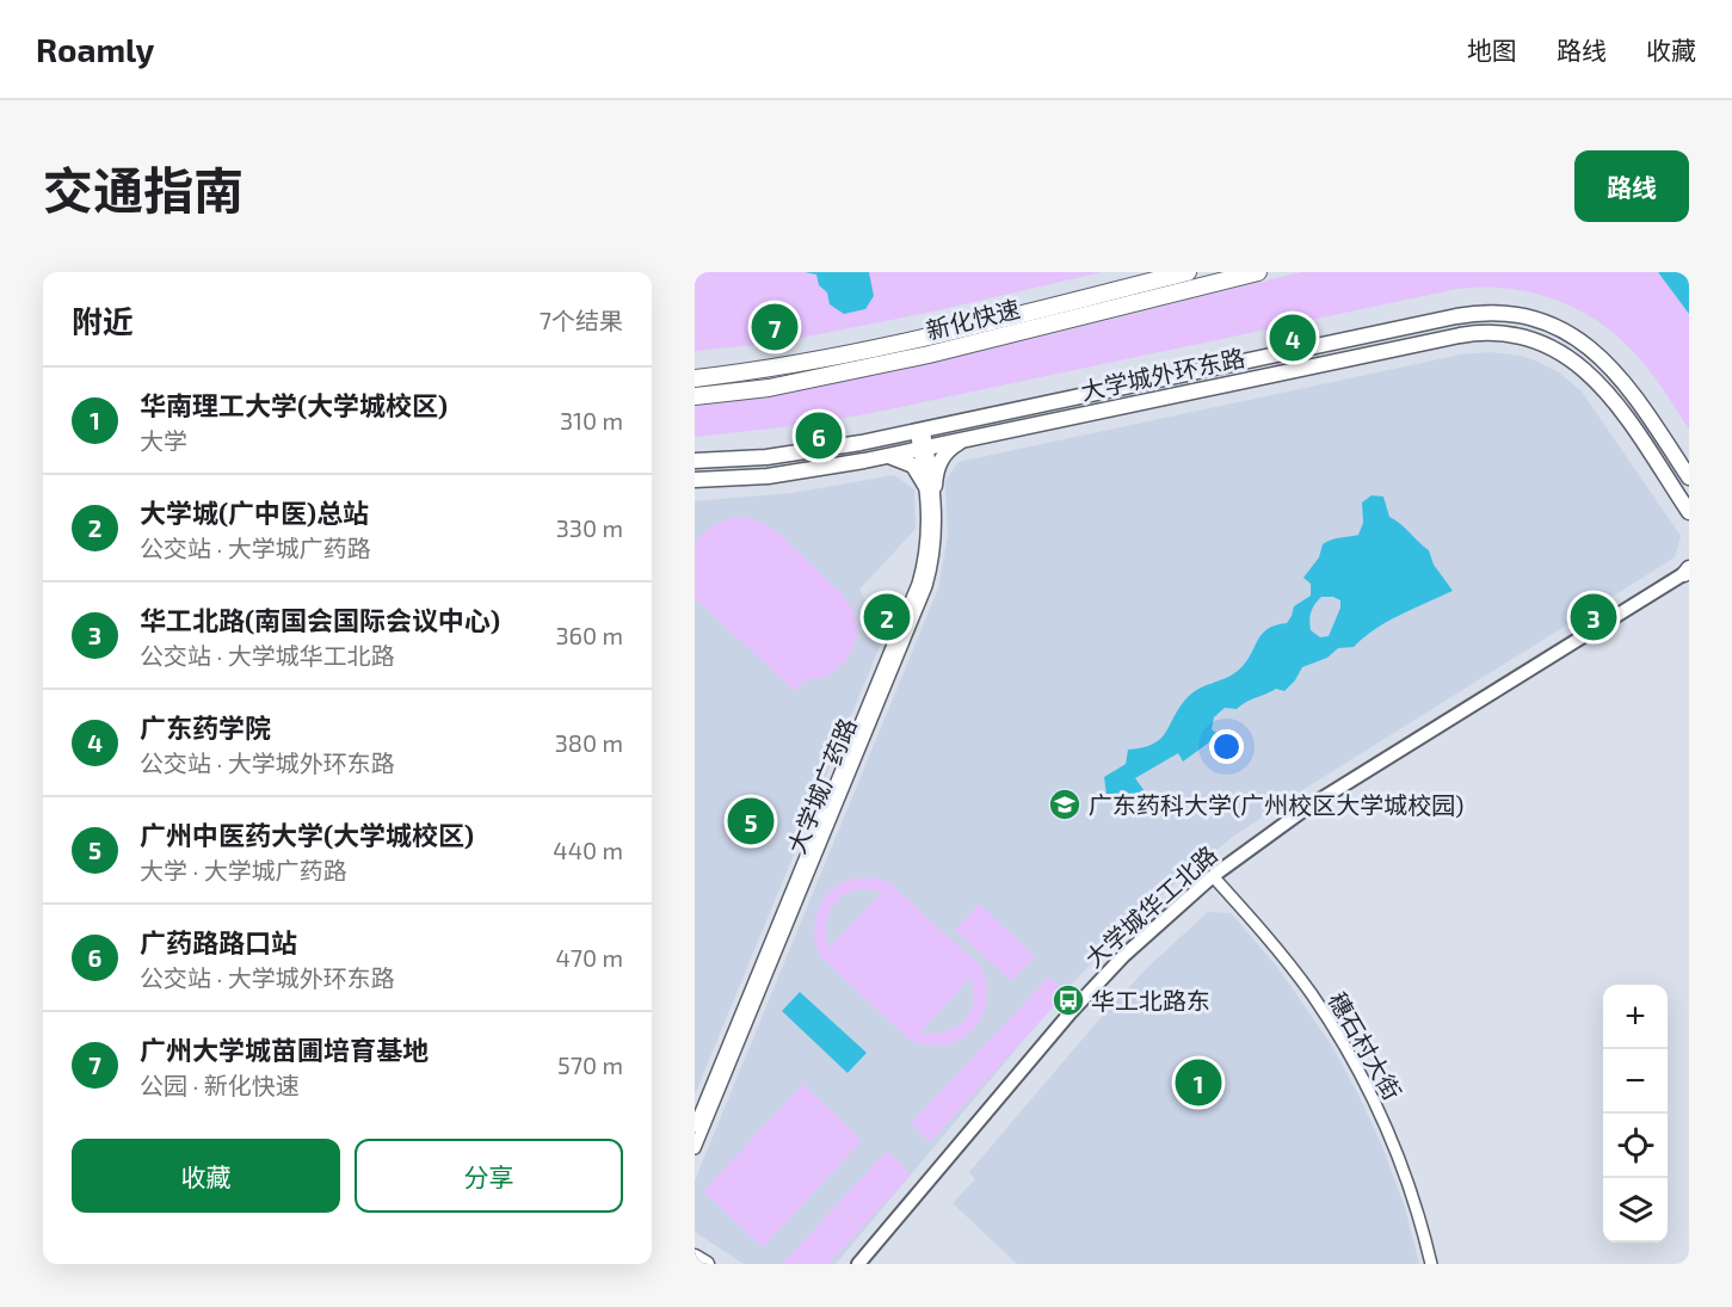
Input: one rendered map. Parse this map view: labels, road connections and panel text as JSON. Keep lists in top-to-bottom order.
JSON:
{
  "streets": {
    "highway": ["新化快速"],
    "main road": ["大学城外环东路", "大学城华工北路"],
    "street": ["大学城广药路", "穗石村大街"]
  },
  "crossings": [
    ["大学城外环东路", "大学城广药路"],
    ["大学城华工北路", "穗石村大街"]
  ],
  "places": {
    "school or university": ["广东药科大学(广州校区大学城校园)"],
    "bus stop": ["华工北路东"]
  },
  "page": {
    "header": "Roamly",
    "nav": ["地图", "路线", "收藏"],
    "title": "交通指南",
    "buttons": [
      "路线",
      ["收藏", "分享"]
    ],
    "heading": ["附近", "7个结果"],
    "pins": [
      "7",
      "4",
      "6",
      "2",
      "3",
      "5",
      "1"
    ],
    "list": [
      {
        "mark": "1",
        "name": "华南理工大学(大学城校区)",
        "note": "大学",
        "value": "310 m"
      },
      {
        "mark": "2",
        "name": "大学城(广中医)总站",
        "note": "公交站 · 大学城广药路",
        "value": "330 m"
      },
      {
        "mark": "3",
        "name": "华工北路(南国会国际会议中心)",
        "note": "公交站 · 大学城华工北路",
        "value": "360 m"
      },
      {
        "mark": "4",
        "name": "广东药学院",
        "note": "公交站 · 大学城外环东路",
        "value": "380 m"
      },
      {
        "mark": "5",
        "name": "广州中医药大学(大学城校区)",
        "note": "大学 · 大学城广药路",
        "value": "440 m"
      },
      {
        "mark": "6",
        "name": "广药路路口站",
        "note": "公交站 · 大学城外环东路",
        "value": "470 m"
      },
      {
        "mark": "7",
        "name": "广州大学城苗圃培育基地",
        "note": "公园 · 新化快速",
        "value": "570 m"
      }
    ],
    "map_buttons": ["+", "−"]
  }
}
